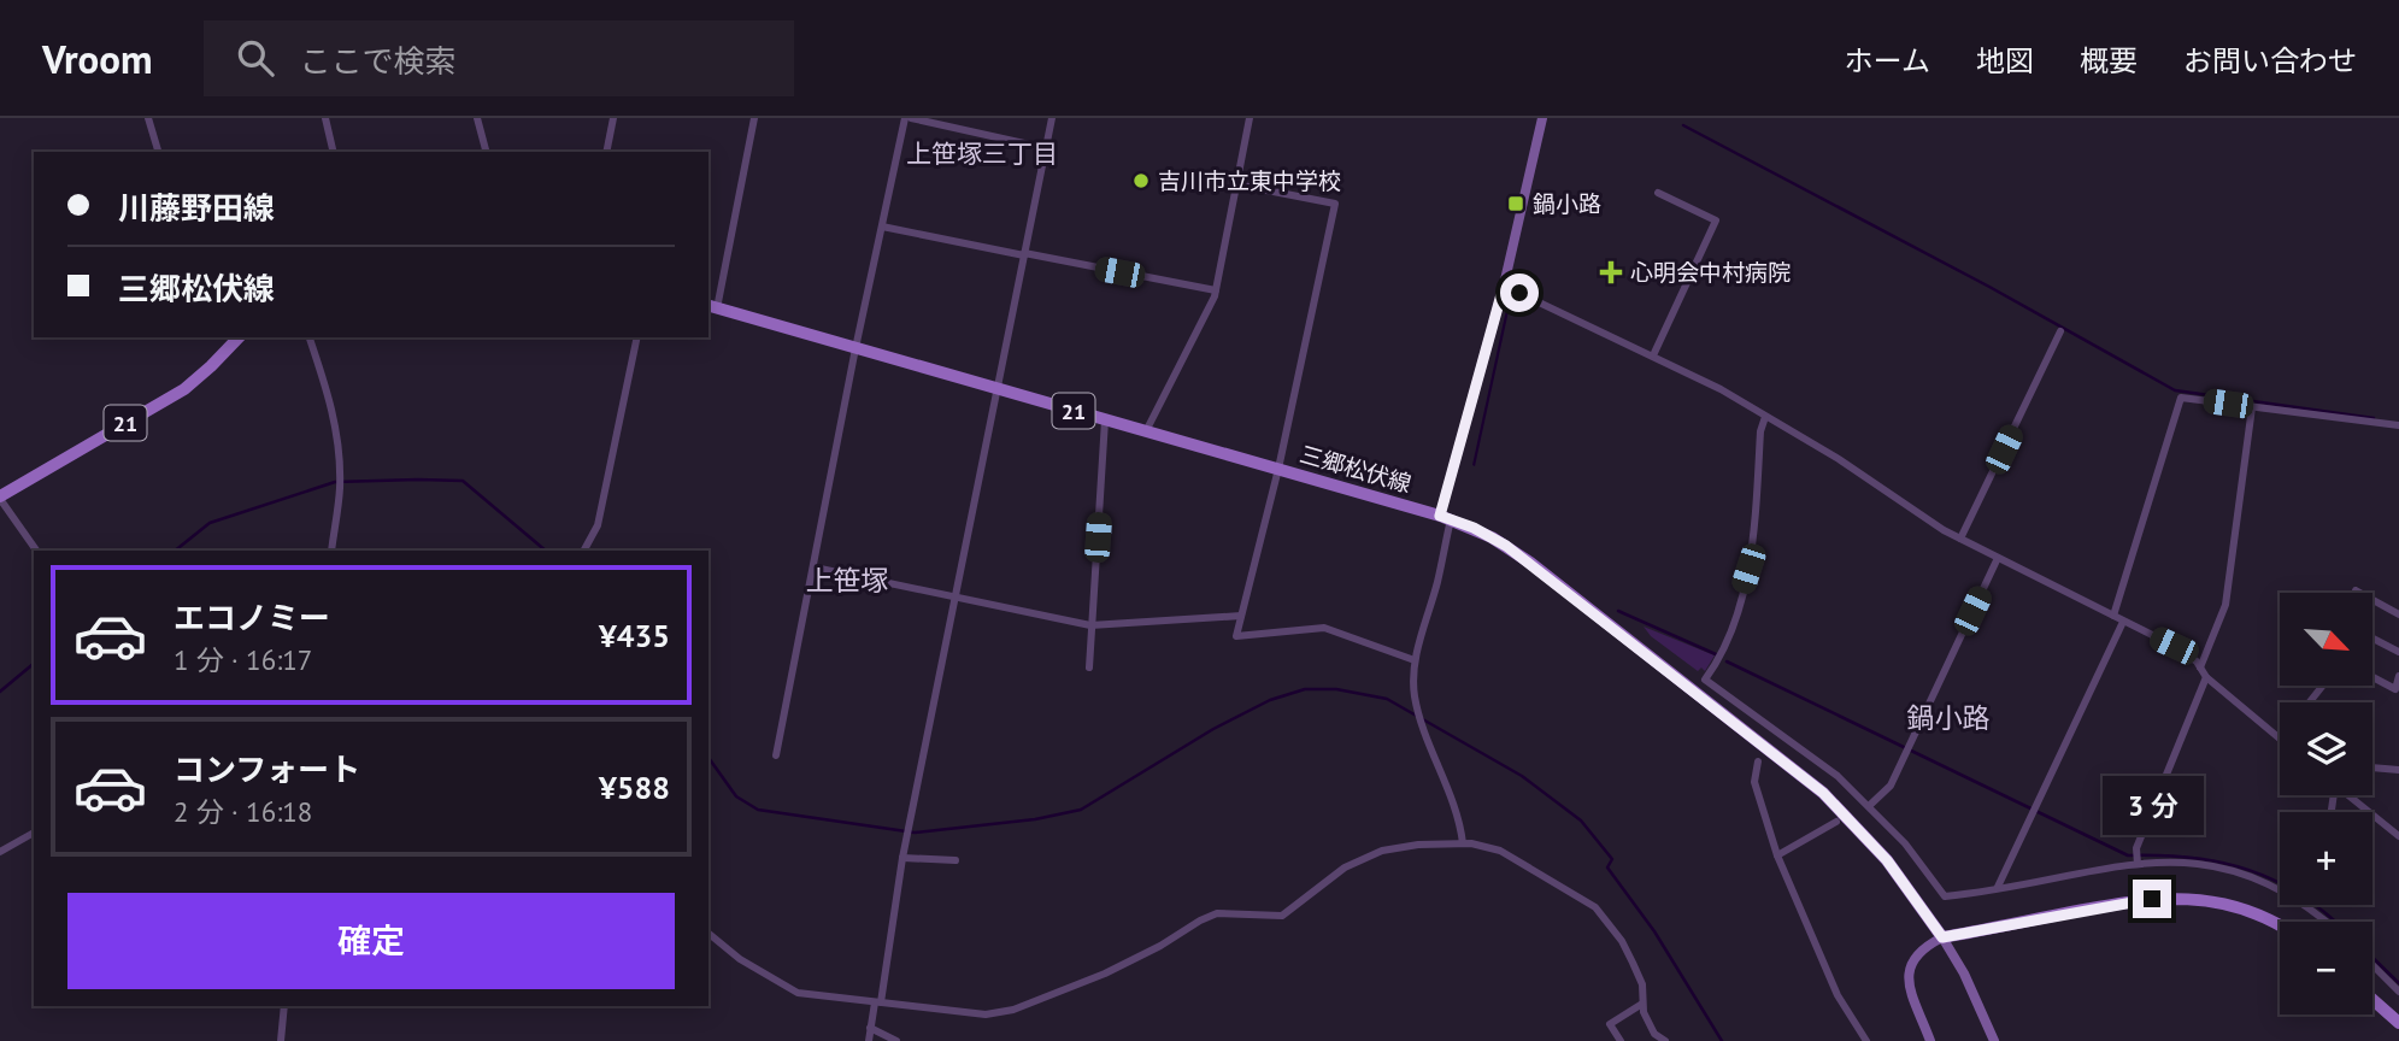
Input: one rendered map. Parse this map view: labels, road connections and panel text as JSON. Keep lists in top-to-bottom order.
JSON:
{
  "streets": {
    "main road": ["21", "三郷松伏線"]
  },
  "districts": ["上笹塚三丁目", "上笹塚", "鍋小路"],
  "places": {
    "other": ["吉川市立東中学校"],
    "transit": ["鍋小路"],
    "health": ["心明会中村病院"]
  },
  "north": "bottom right",
  "page": {
    "header": "Vroom",
    "search": "ここで検索",
    "nav": [
      "ホーム",
      "地図",
      "概要",
      "お問い合わせ"
    ],
    "banner": ["川藤野田線", "三郷松伏線"],
    "list": [
      {
        "name": "エコノミー",
        "note": "1 分 · 16:17",
        "value": "¥435"
      },
      {
        "name": "コンフォート",
        "note": "2 分 · 16:18",
        "value": "¥588"
      }
    ],
    "map_buttons": ["+", "−"],
    "bubble": "3 分",
    "buttons": "確定"
  }
}
